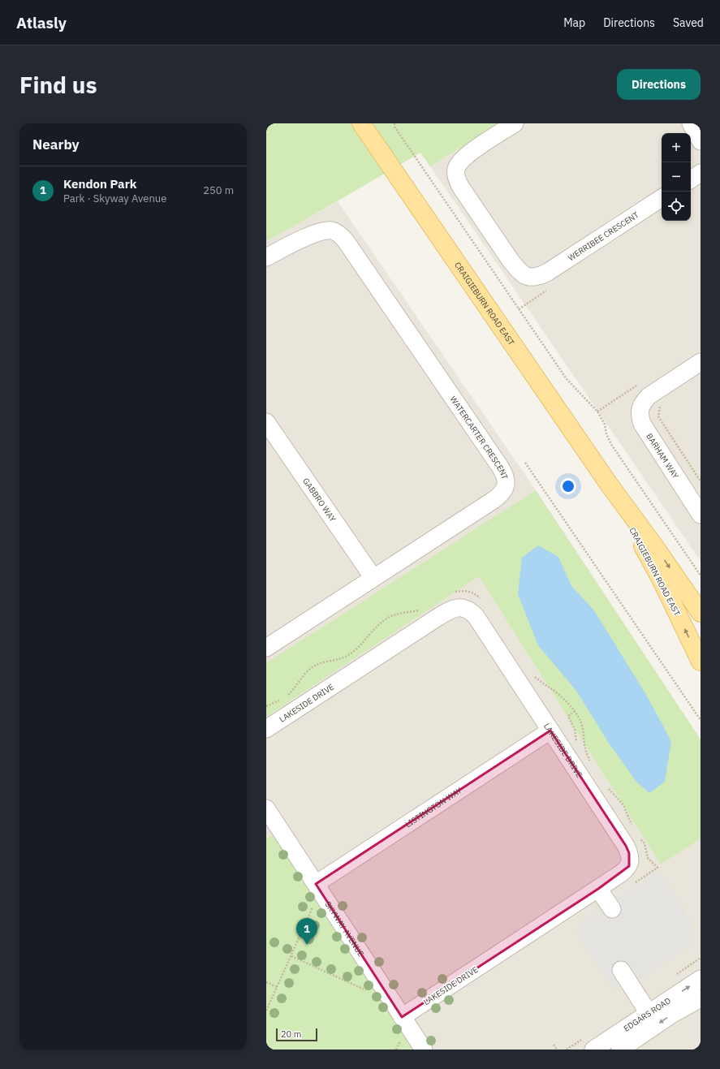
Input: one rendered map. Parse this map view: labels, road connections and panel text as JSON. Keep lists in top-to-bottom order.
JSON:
{
  "streets": {
    "main road": ["CRAIGIEBURN ROAD EAST"],
    "street": [
      "WERRIBEE CRESCENT",
      "WATERCARTER CRESCENT",
      "BARHAM WAY",
      "GABBRO WAY",
      "LAKESIDE DRIVE",
      "LISTINGTON WAY",
      "SKYWAY AVENUE",
      "EDGARS ROAD"
    ]
  },
  "crossings": [
    ["WATERCARTER CRESCENT", "GABBRO WAY"],
    ["LAKESIDE DRIVE", "LISTINGTON WAY"],
    ["LAKESIDE DRIVE", "SKYWAY AVENUE"],
    ["LISTINGTON WAY", "SKYWAY AVENUE"]
  ],
  "scale_bar": "20 m",
  "page": {
    "header": "Atlasly",
    "nav": ["Map", "Directions", "Saved"],
    "buttons": "Directions",
    "title": "Find us",
    "heading": "Nearby",
    "map_buttons": ["+", "−"],
    "list": [
      {
        "mark": "1",
        "name": "Kendon Park",
        "note": "Park · Skyway Avenue",
        "value": "250 m"
      }
    ],
    "pins": "1",
    "scale": "20 m"
  }
}
